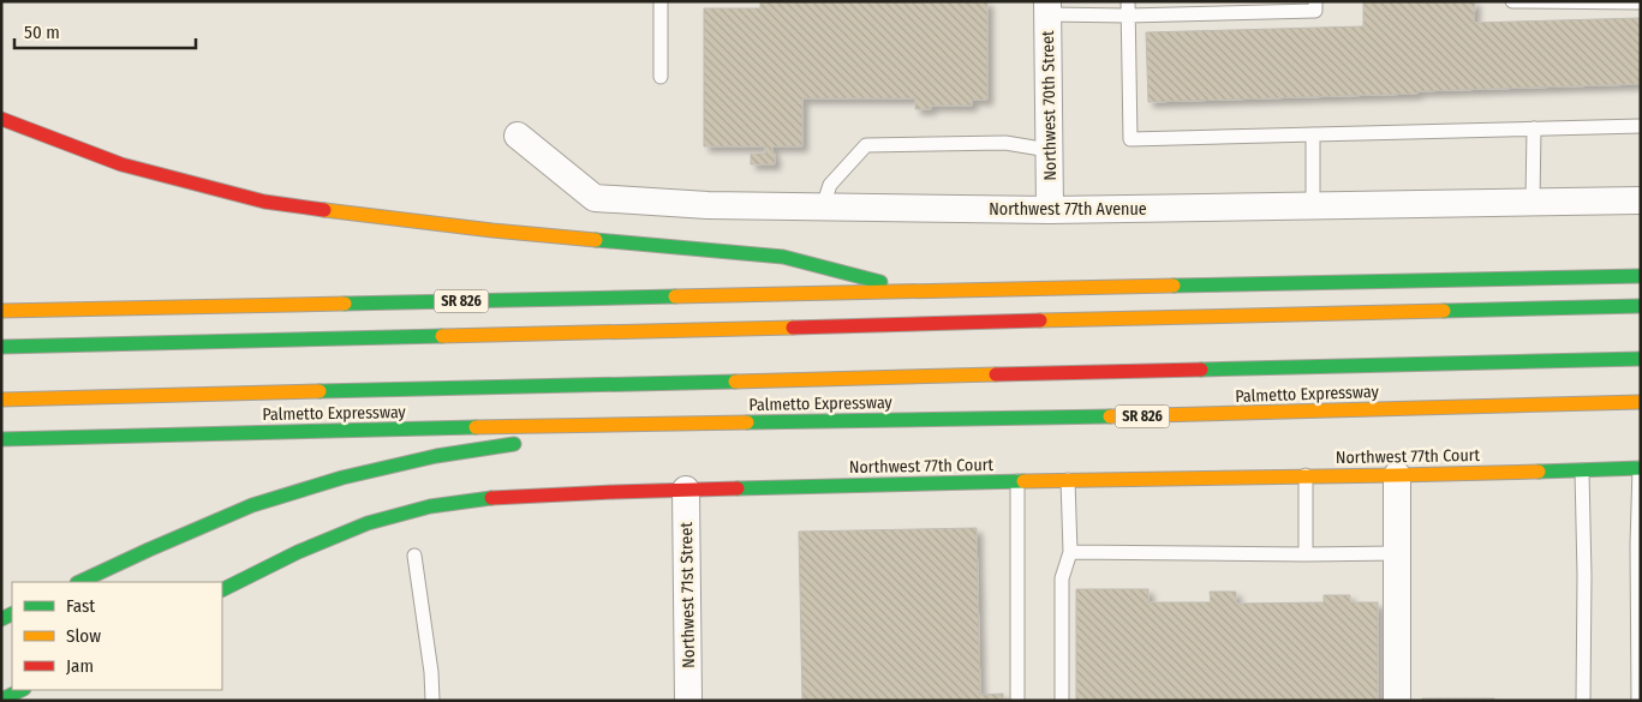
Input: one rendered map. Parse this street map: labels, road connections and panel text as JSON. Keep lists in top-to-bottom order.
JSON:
{
  "streets": {
    "main road": ["SR 826", "Palmetto Expressway", "Northwest 77th Court"],
    "street": ["Northwest 70th Street", "Northwest 77th Avenue", "Northwest 71st Street"]
  },
  "crossings": [
    ["Northwest 70th Street", "Northwest 77th Avenue"],
    ["Northwest 77th Court", "Northwest 71st Street"]
  ],
  "legend": ["Fast", "Slow", "Jam"],
  "scale_bar": "50 m"
}
